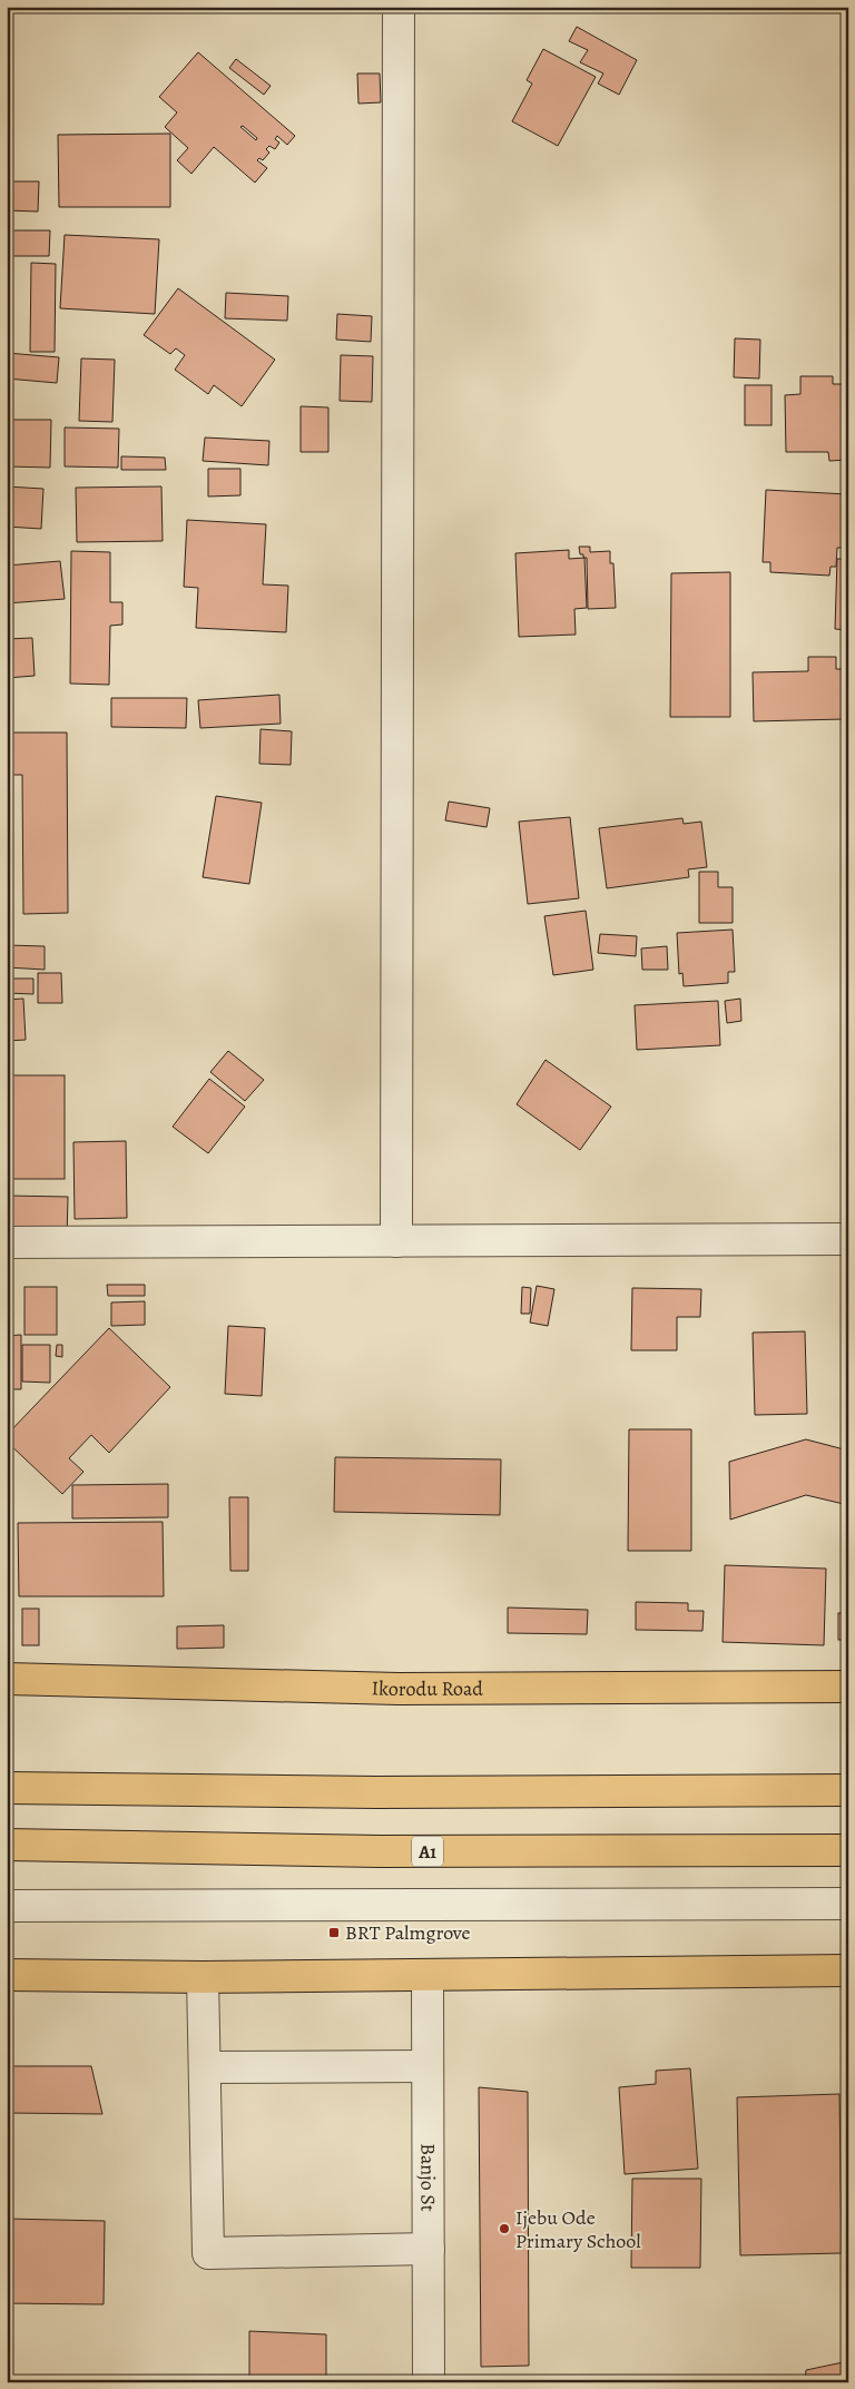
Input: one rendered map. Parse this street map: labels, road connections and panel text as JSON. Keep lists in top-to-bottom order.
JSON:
{
  "streets": {
    "main road": ["Ikorodu Road", "A1"],
    "street": ["Banjo St"]
  },
  "places": {
    "transit": ["BRT Palmgrove"],
    "other": ["Ijebu Ode Primary School"]
  }
}
